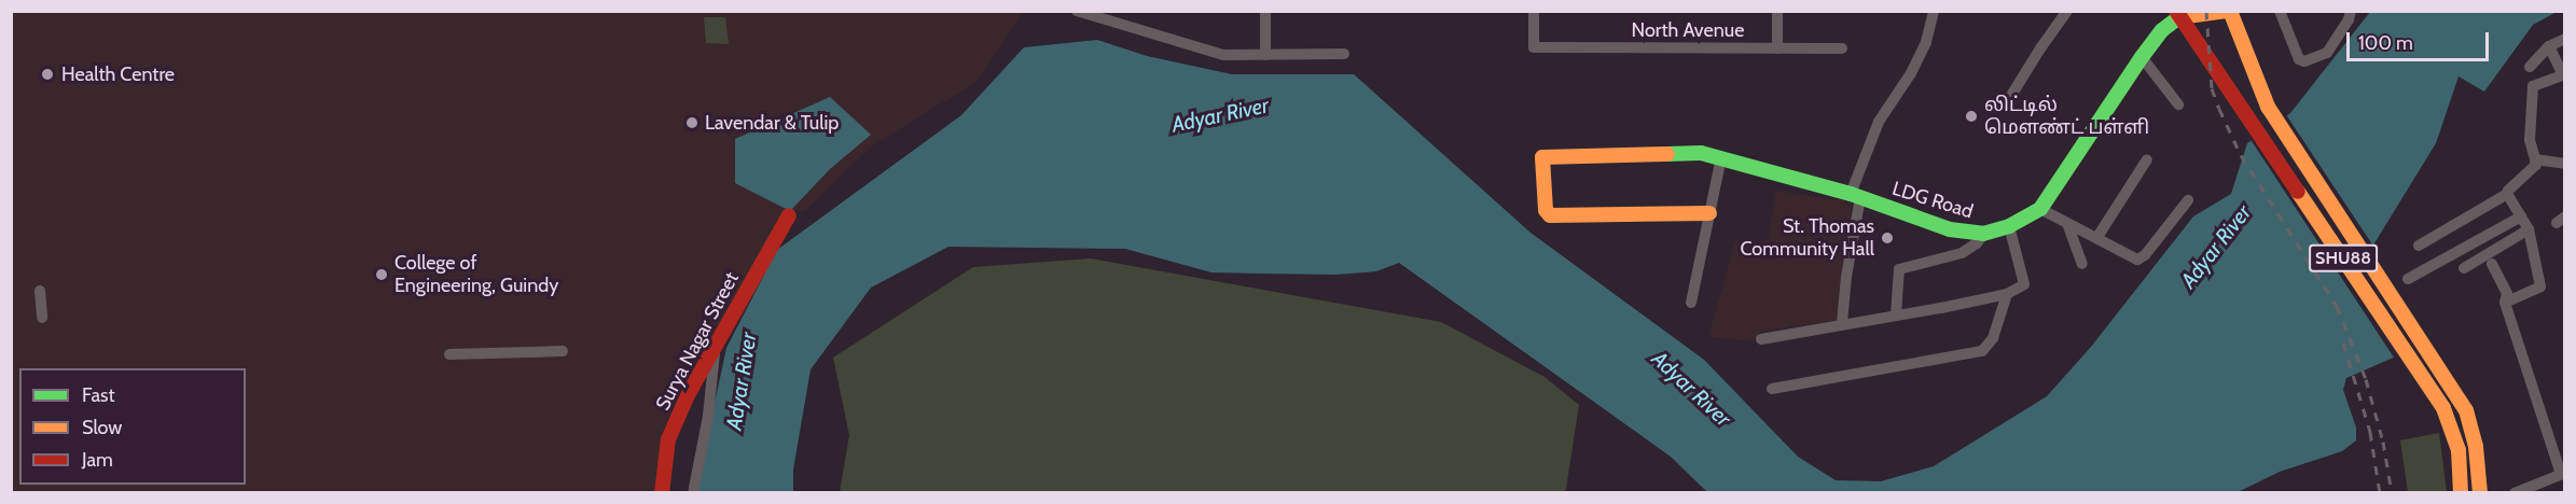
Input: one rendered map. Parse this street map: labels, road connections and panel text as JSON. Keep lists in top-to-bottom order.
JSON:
{
  "streets": {
    "street": [
      "North Avenue",
      "LDG Road",
      "SHU88",
      "Surya Nagar Street"
    ]
  },
  "crossings": [
    ["LDG Road", "SHU88"]
  ],
  "water": ["Adyar River"],
  "places": [
    "Health Centre",
    "லிட்டில் மௌண்ட் பள்ளி",
    "Lavendar & Tulip",
    "St. Thomas Community Hall",
    "College of Engineering, Guindy"
  ],
  "legend": ["Fast", "Slow", "Jam"],
  "scale_bar": "100 m"
}
